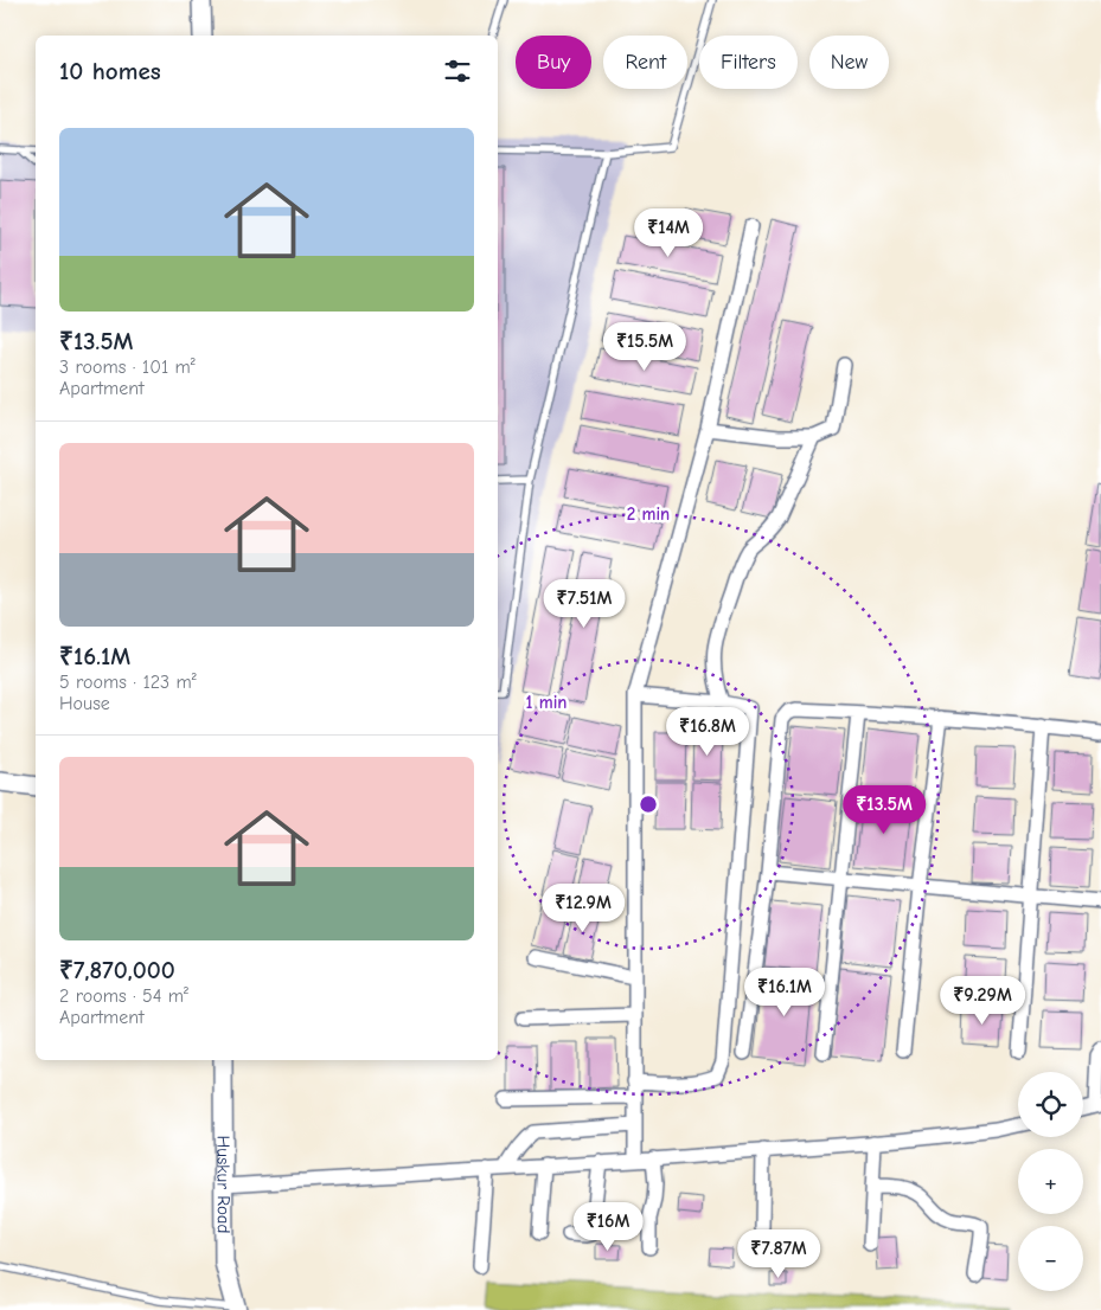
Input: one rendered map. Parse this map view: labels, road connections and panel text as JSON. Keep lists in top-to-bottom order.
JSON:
{
  "streets": {
    "street": ["Huskur Road"]
  },
  "page": {
    "chip": [
      "Buy",
      "Rent",
      "Filters",
      "New"
    ],
    "heading": "10 homes",
    "list": [
      {
        "name": "₹13.5M",
        "note": "3 rooms · 101 m² · Apartment"
      },
      {
        "name": "₹16.1M",
        "note": "5 rooms · 123 m² · House"
      },
      {
        "name": "₹7,870,000",
        "note": "2 rooms · 54 m² · Apartment"
      }
    ],
    "price": [
      "₹14M",
      "₹15.5M",
      "₹7.51M",
      "₹16.8M",
      "₹13.5M",
      "₹12.9M",
      "₹16.1M",
      "₹9.29M",
      "₹16M",
      "₹7.87M"
    ],
    "map_buttons": ["+", "−"]
  },
  "rings": ["2 min", "1 min"]
}
